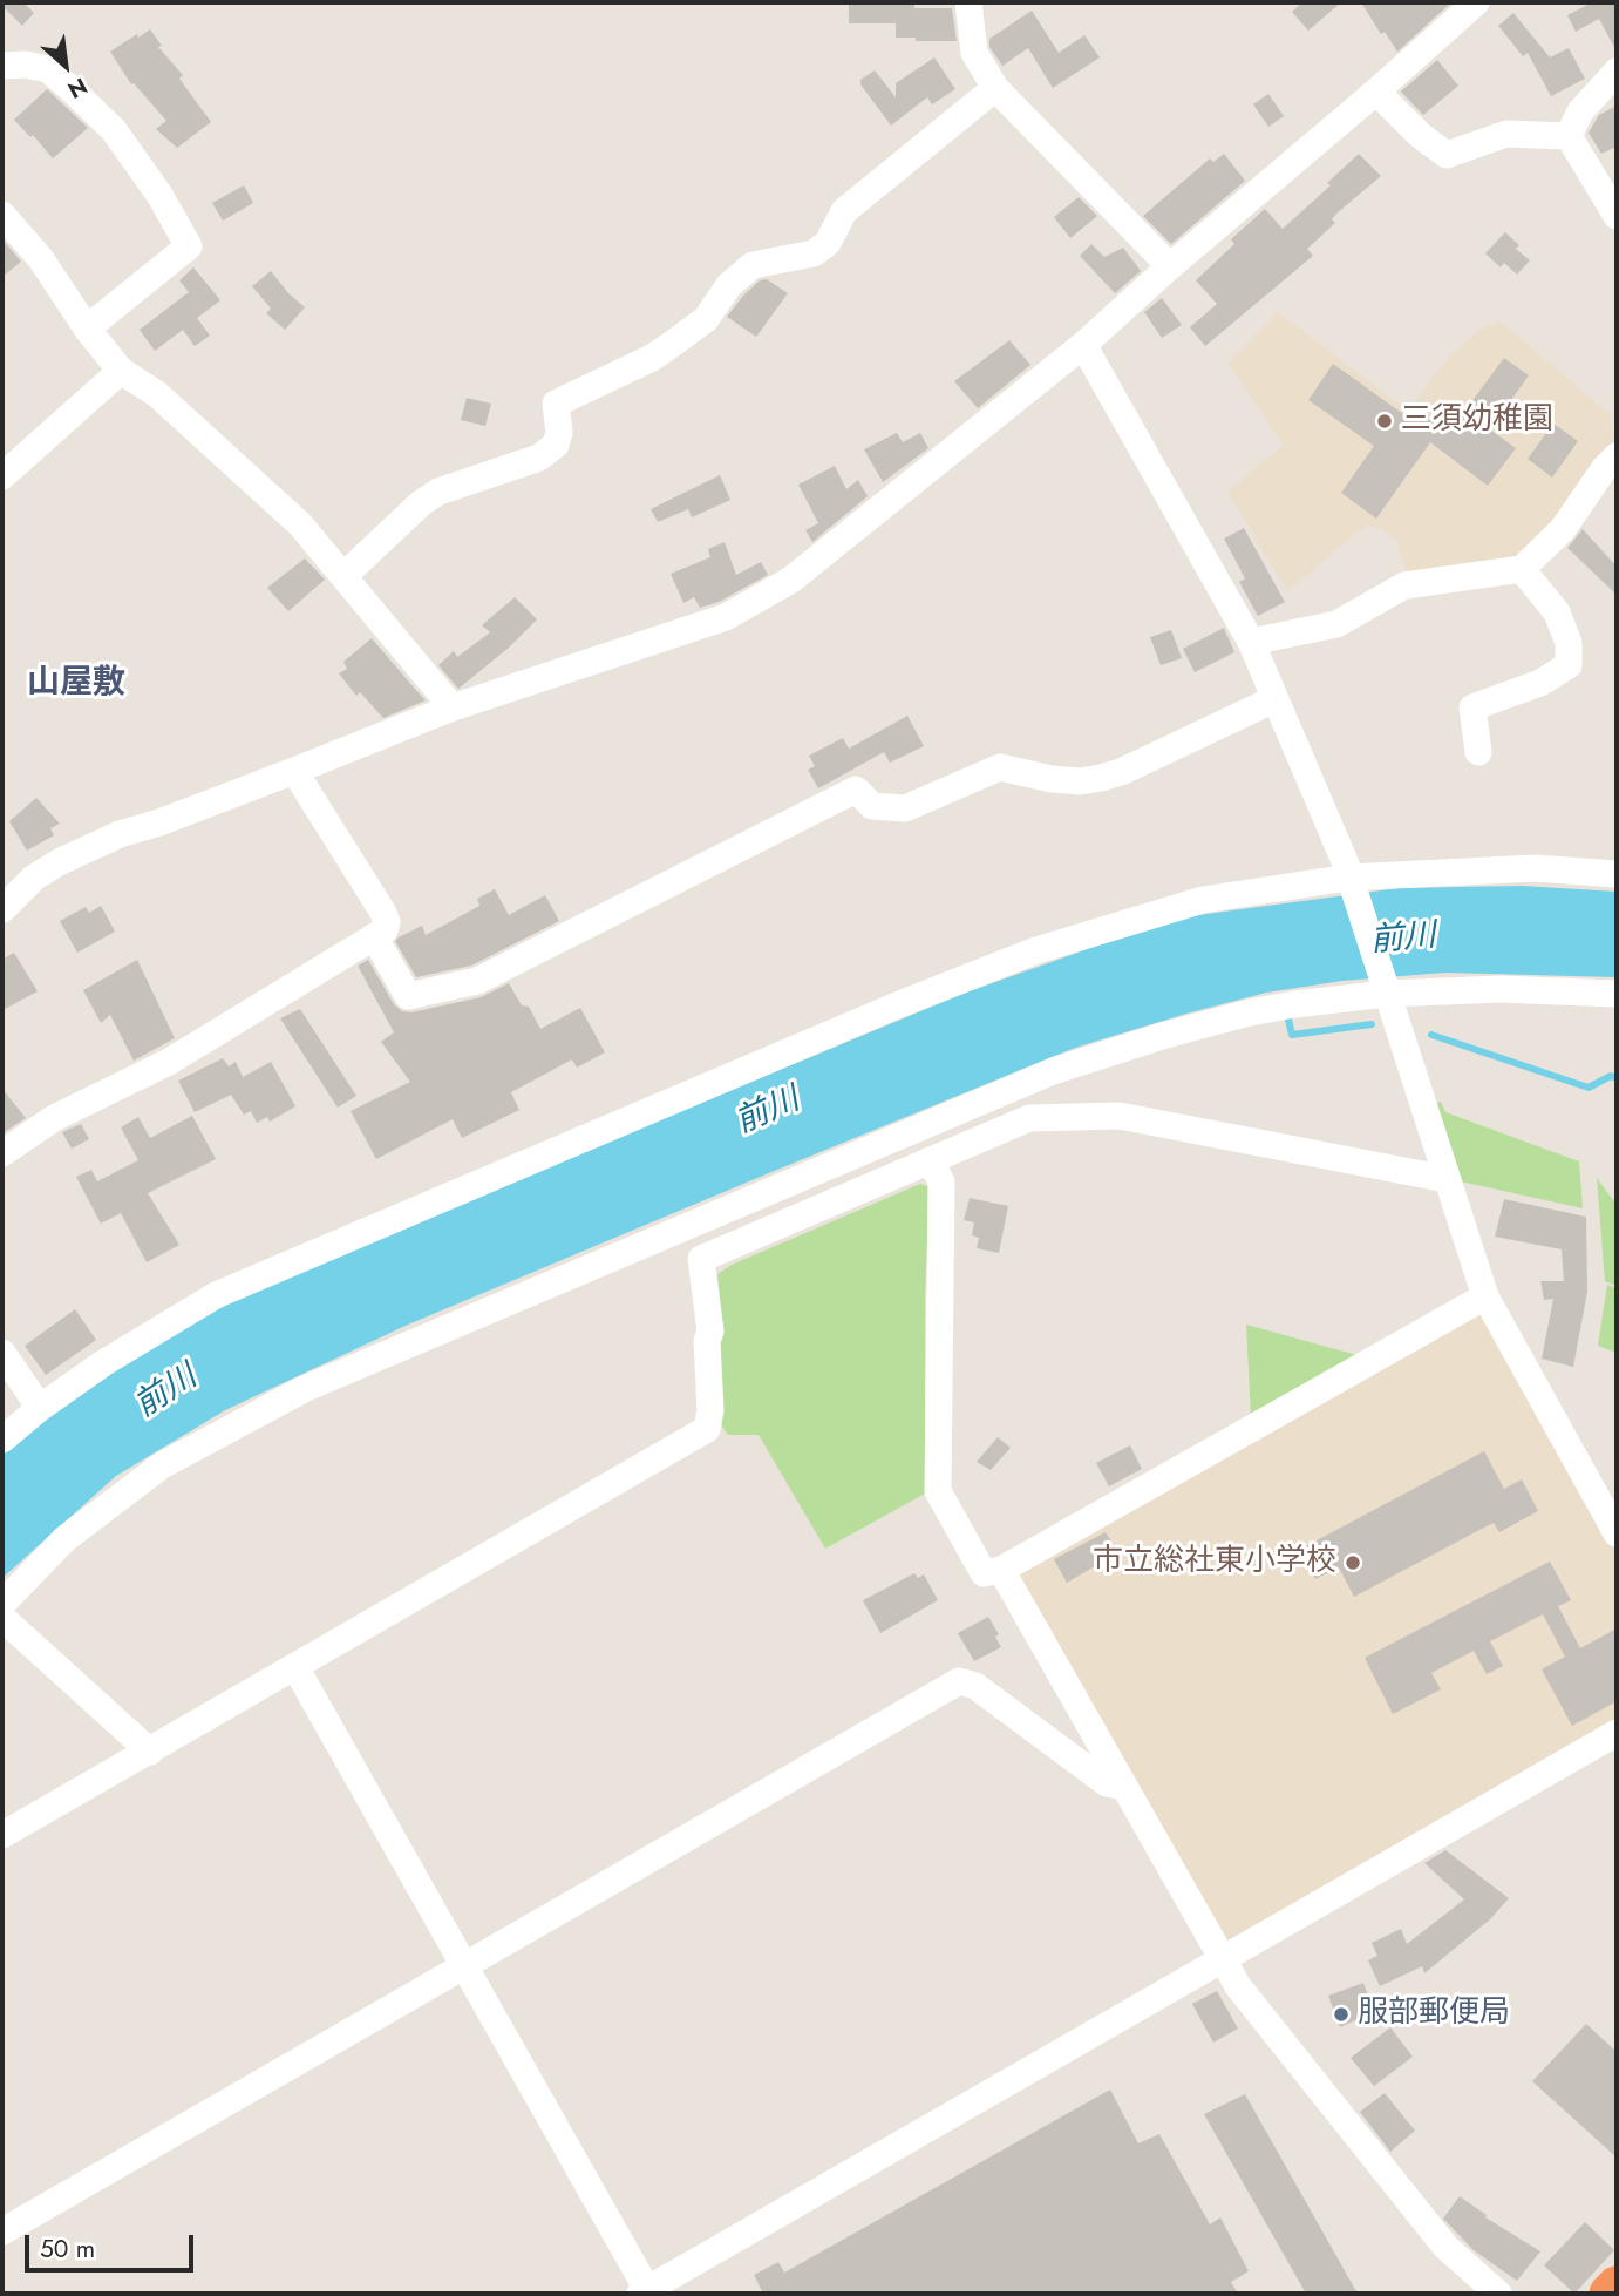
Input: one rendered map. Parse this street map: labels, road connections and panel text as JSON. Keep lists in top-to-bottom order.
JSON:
{
  "districts": ["山屋敷"],
  "water": ["前川"],
  "places": ["三須幼稚園", "市立総社東小学校", "服部郵便局"],
  "scale_bar": "50 m",
  "north": "bottom right"
}
